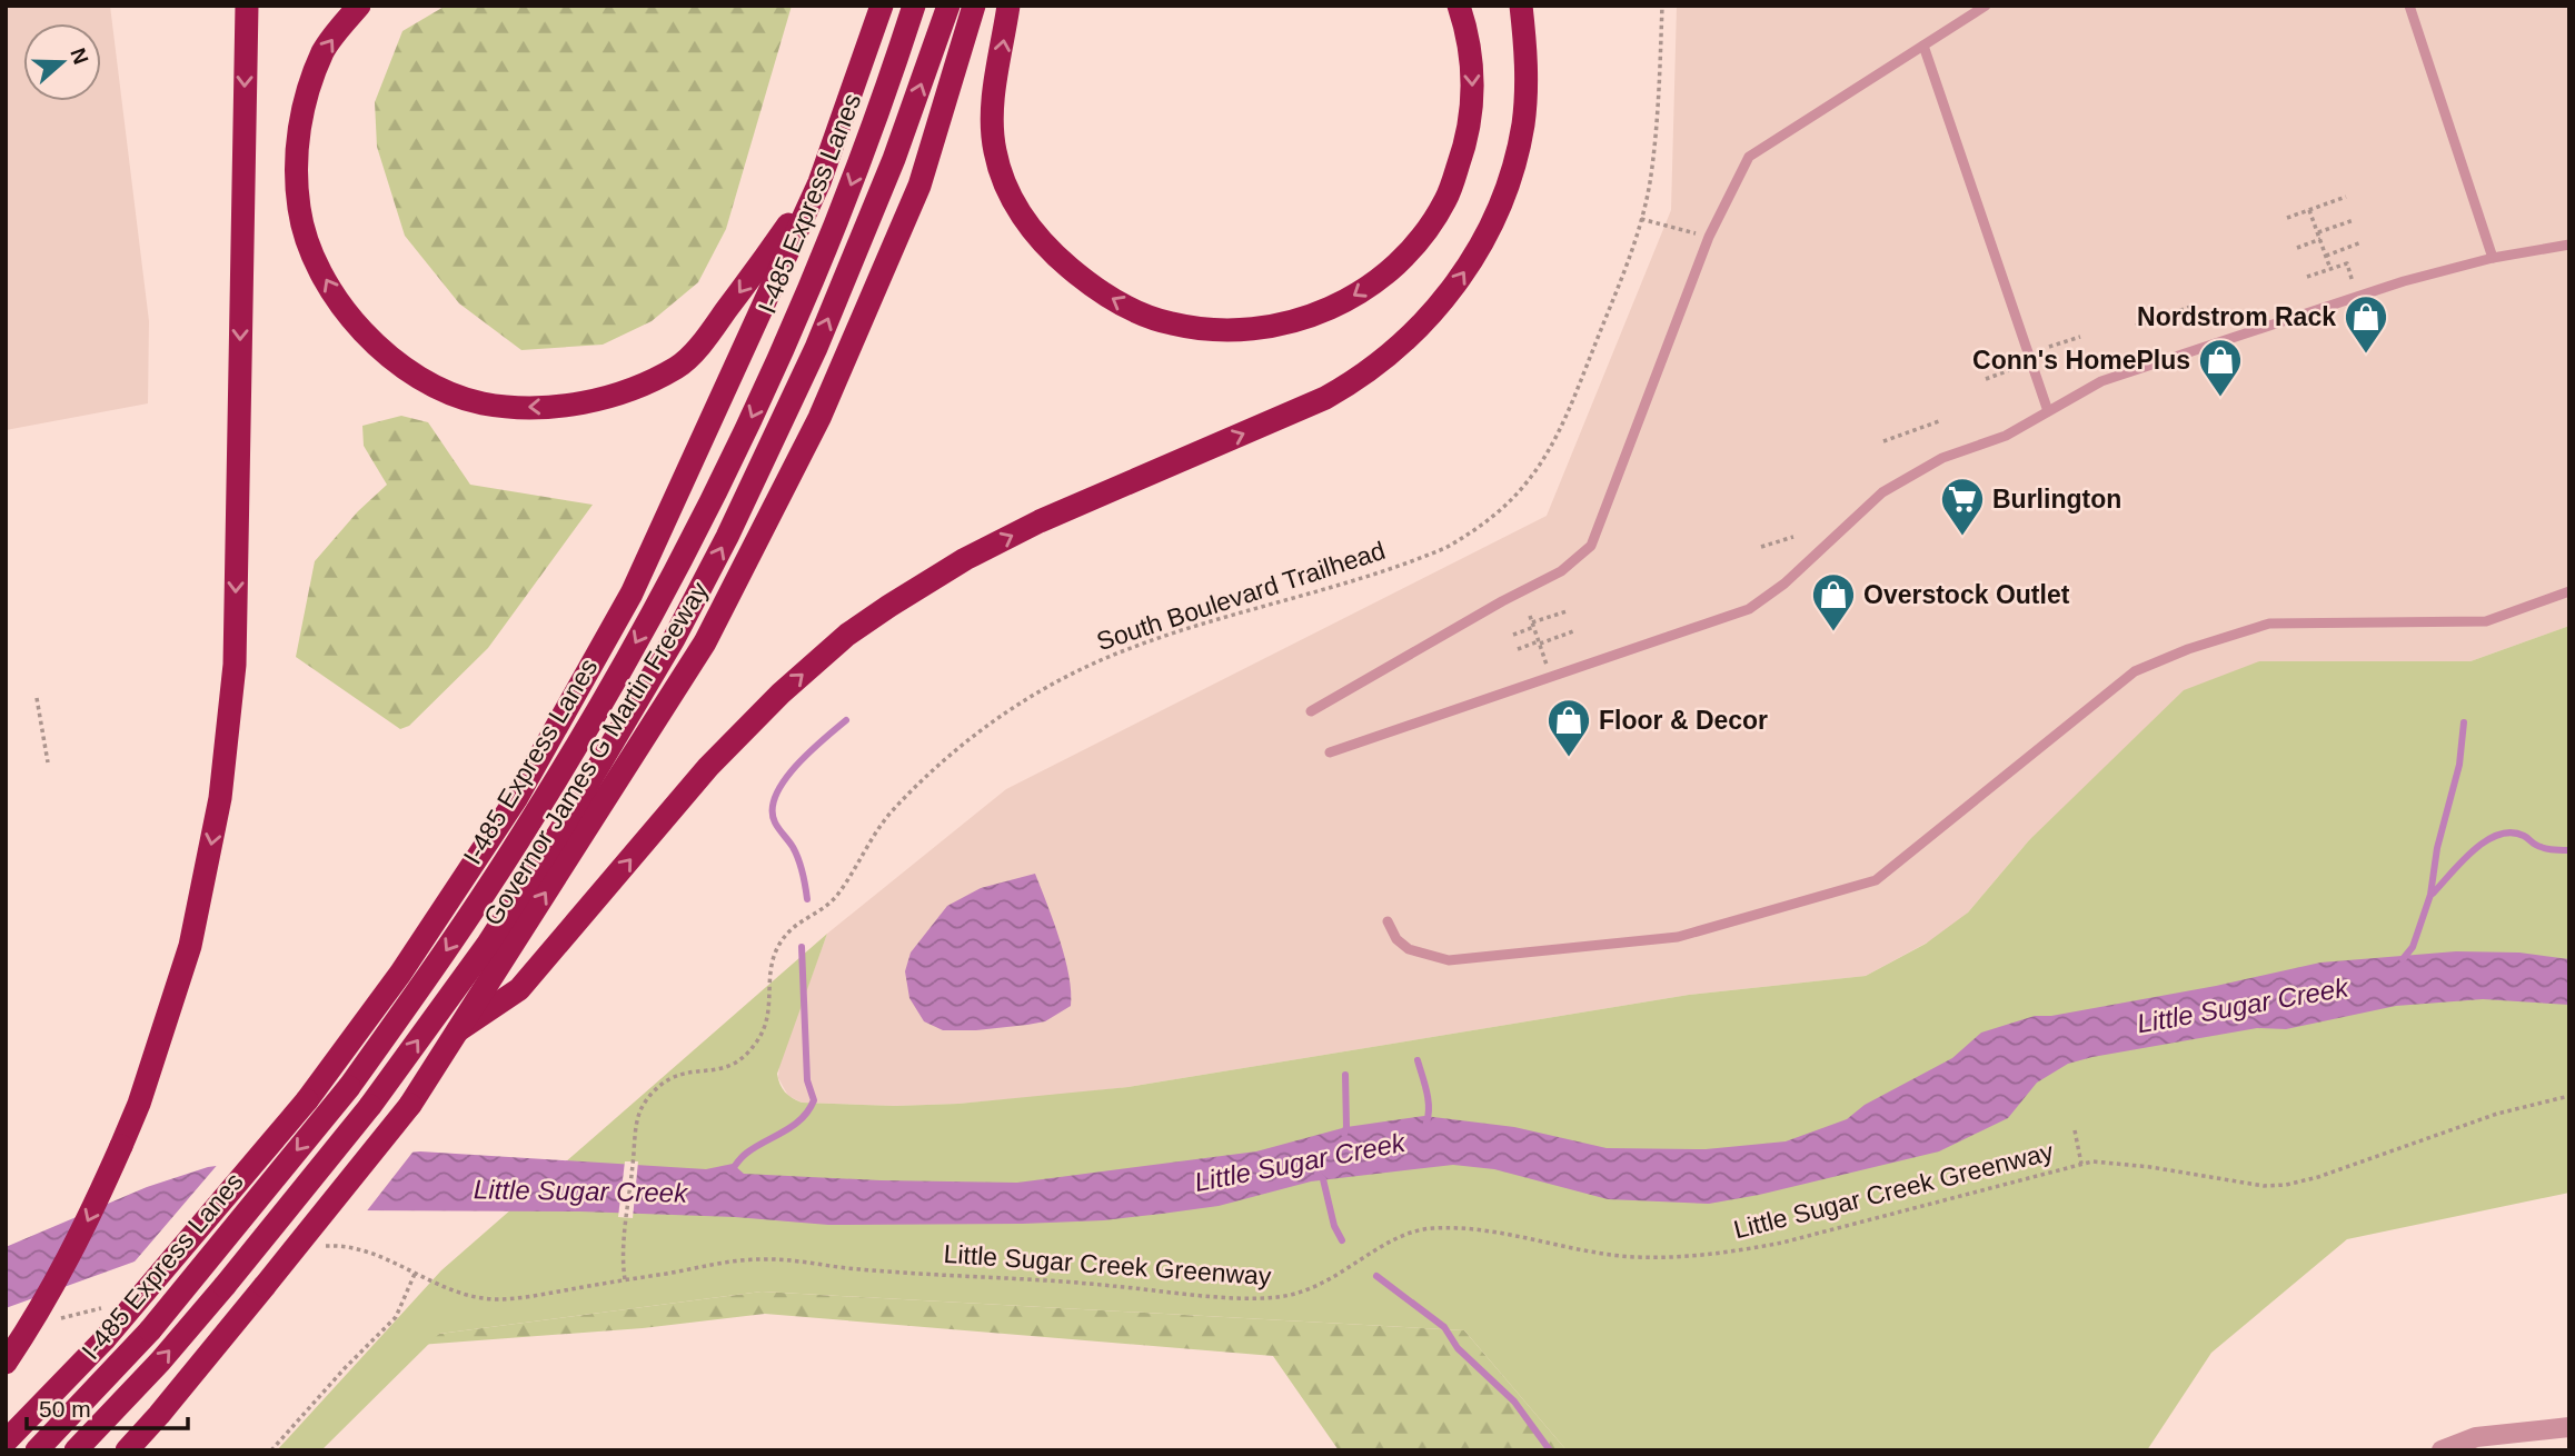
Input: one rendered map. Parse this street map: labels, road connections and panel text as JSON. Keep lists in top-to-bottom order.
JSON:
{
  "streets": {
    "highway": ["I-485 Express Lanes", "Governor James G Martin Freeway"],
    "path": ["South Boulevard Trailhead", "Little Sugar Creek Greenway"]
  },
  "crossings": [
    ["South Boulevard Trailhead", "Little Sugar Creek Greenway"]
  ],
  "water": ["Little Sugar Creek"],
  "places": {
    "shop": [
      "Nordstrom Rack",
      "Conn's HomePlus",
      "Overstock Outlet",
      "Floor & Decor"
    ],
    "supermarket": ["Burlington"]
  },
  "scale_bar": "50 m",
  "north": "right"
}
